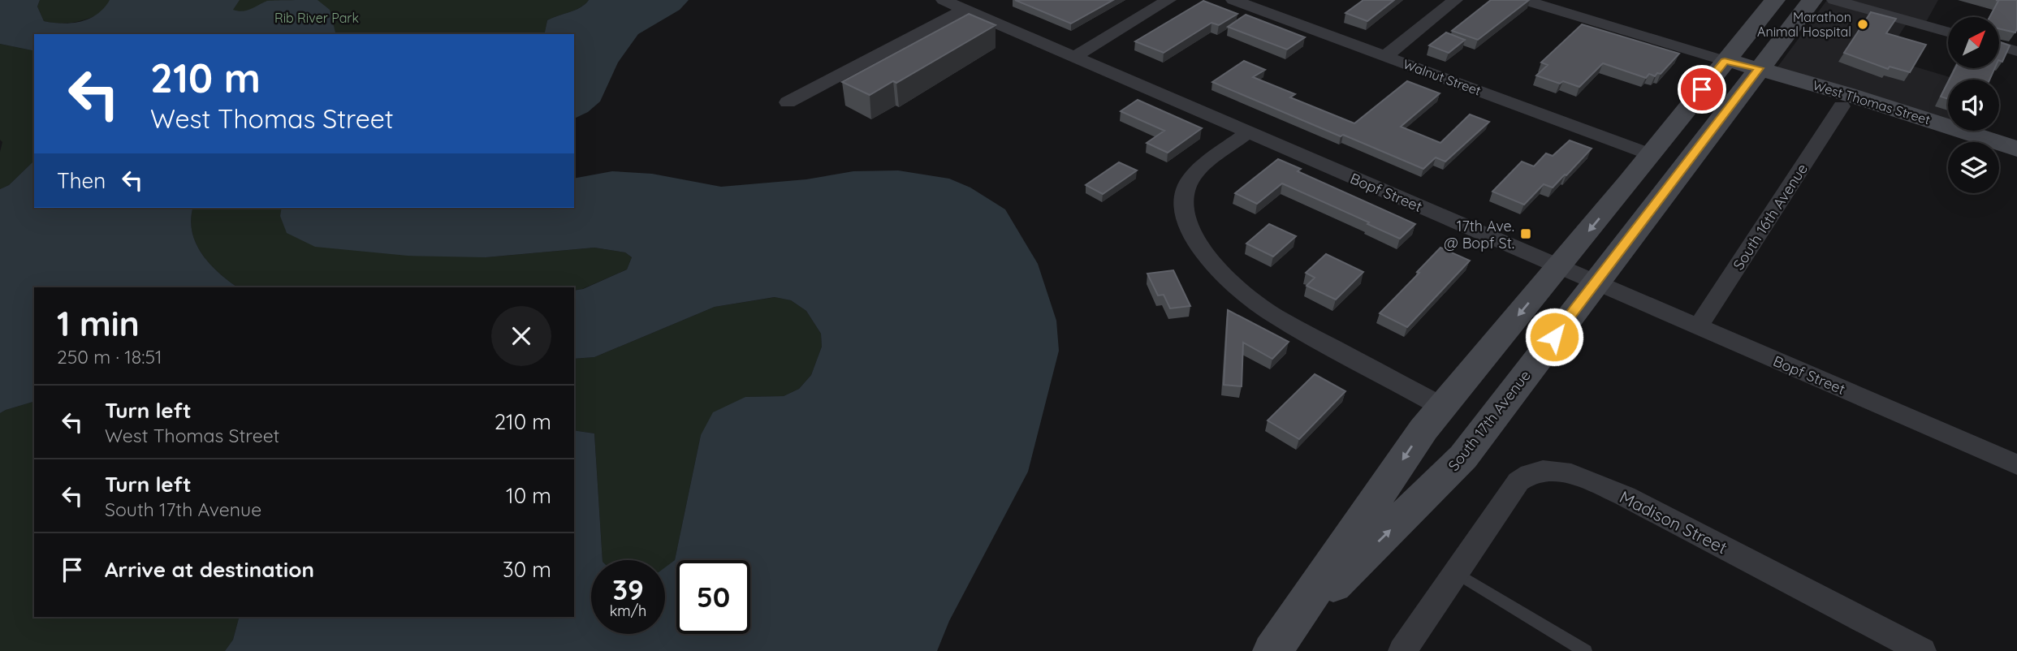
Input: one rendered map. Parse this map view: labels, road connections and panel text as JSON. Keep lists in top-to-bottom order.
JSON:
{
  "streets": {
    "main road": ["West Thomas Street", "South 17th Avenue"],
    "street": [
      "Walnut Street",
      "Bopf Street",
      "South 16th Avenue",
      "Madison Street"
    ]
  },
  "crossings": [
    ["Walnut Street", "South 17th Avenue"],
    ["West Thomas Street", "South 16th Avenue"],
    ["West Thomas Street", "South 17th Avenue"],
    ["Bopf Street", "South 16th Avenue"],
    ["Bopf Street", "South 17th Avenue"]
  ],
  "parks": ["Rib River Park"],
  "places": {
    "other": ["Marathon Animal Hospital"],
    "transit": ["17th Ave. @ Bopf St."]
  },
  "north": "top right",
  "page": {
    "turn": ["210 m", "West Thomas Street"],
    "then": "Then",
    "heading": ["1 min", "250 m · 18:51"],
    "list": [
      {
        "name": "Turn left",
        "note": "West Thomas Street",
        "value": "210 m"
      },
      {
        "name": "Turn left",
        "note": "South 17th Avenue",
        "value": "10 m"
      },
      {
        "name": "Arrive at destination",
        "value": "30 m"
      }
    ],
    "speed": "39 km/h",
    "limit": "50"
  }
}
